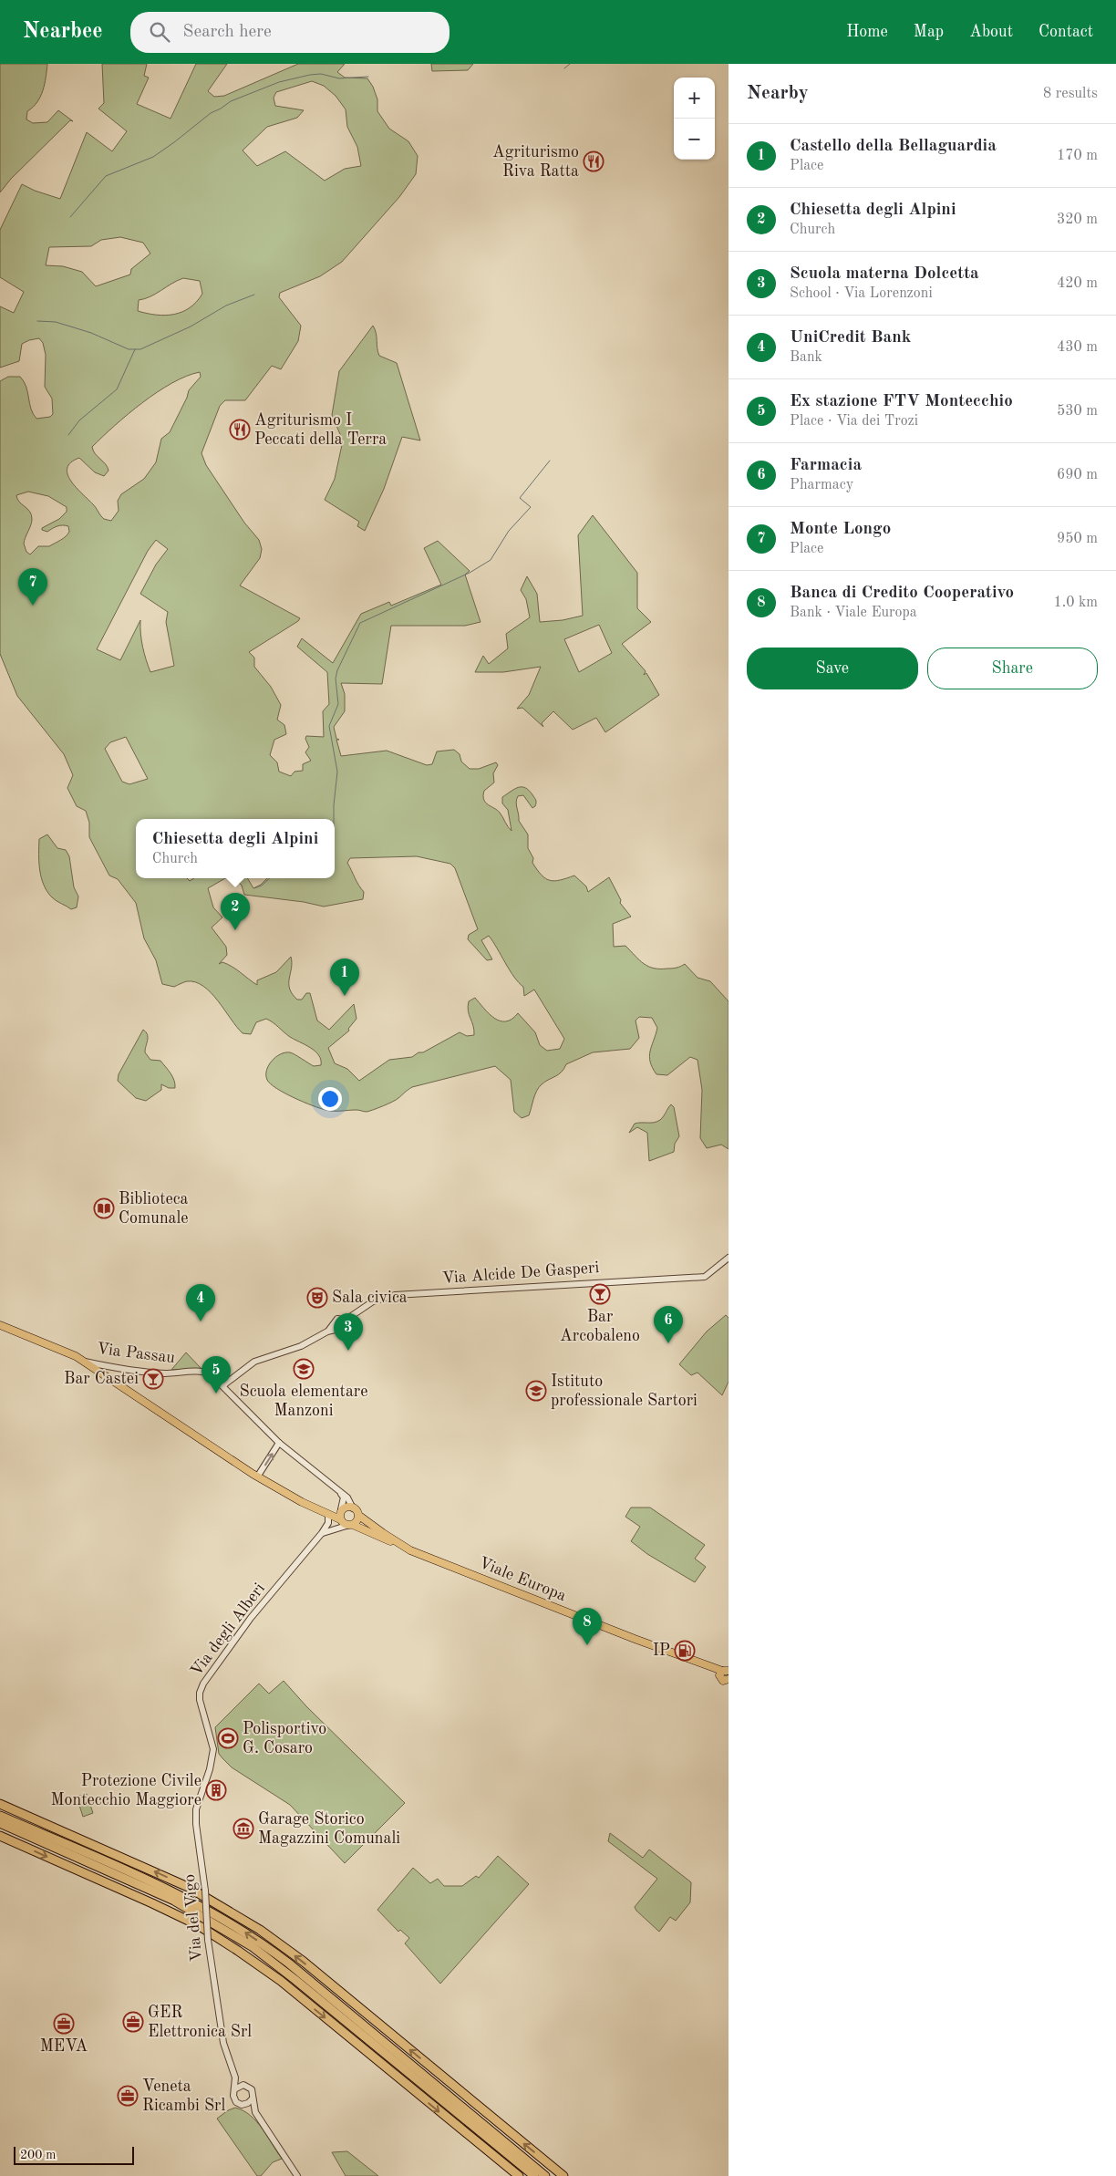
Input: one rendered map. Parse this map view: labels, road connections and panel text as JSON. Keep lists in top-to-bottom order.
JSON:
{
  "streets": {
    "main road": ["Viale Europa"],
    "street": [
      "Via Alcide De Gasperi",
      "Via Passau",
      "Via degli Alberi",
      "Via del Vigo"
    ]
  },
  "crossings": [
    ["Via Alcide De Gasperi", "Via Passau"],
    ["Via Passau", "Viale Europa"],
    ["Viale Europa", "Via degli Alberi"],
    ["Via degli Alberi", "Via del Vigo"]
  ],
  "places": {
    "restaurant": ["Agriturismo Riva Ratta", "Agriturismo I Peccati della Terra"],
    "library": ["Biblioteca Comunale"],
    "bar": ["Bar Arcobaleno", "Bar Castei"],
    "theatre": ["Sala civica"],
    "school or university": ["Scuola elementare Manzoni", "Istituto professionale Sartori"],
    "fuel station": ["IP"],
    "sports": ["Polisportivo G. Cosaro"],
    "building": ["Protezione Civile Montecchio Maggiore"],
    "museum": ["Garage Storico Magazzini Comunali"],
    "office": ["GER Elettronica Srl", "MEVA", "Veneta Ricambi Srl"]
  },
  "scale_bar": "200 m",
  "page": {
    "header": "Nearbee",
    "search": "Search here",
    "nav": [
      "Home",
      "Map",
      "About",
      "Contact"
    ],
    "heading": ["Nearby", "8 results"],
    "map_buttons": ["+", "−"],
    "list": [
      {
        "mark": "1",
        "name": "Castello della Bellaguardia",
        "note": "Place",
        "value": "170 m"
      },
      {
        "mark": "2",
        "name": "Chiesetta degli Alpini",
        "note": "Church",
        "value": "320 m"
      },
      {
        "mark": "3",
        "name": "Scuola materna Dolcetta",
        "note": "School · Via Lorenzoni",
        "value": "420 m"
      },
      {
        "mark": "4",
        "name": "UniCredit Bank",
        "note": "Bank",
        "value": "430 m"
      },
      {
        "mark": "5",
        "name": "Ex stazione FTV Montecchio",
        "note": "Place · Via dei Trozi",
        "value": "530 m"
      },
      {
        "mark": "6",
        "name": "Farmacia",
        "note": "Pharmacy",
        "value": "690 m"
      },
      {
        "mark": "7",
        "name": "Monte Longo",
        "note": "Place",
        "value": "950 m"
      },
      {
        "mark": "8",
        "name": "Banca di Credito Cooperativo",
        "note": "Bank · Viale Europa",
        "value": "1.0 km"
      }
    ],
    "pins": [
      "7",
      "2",
      "1",
      "4",
      "6",
      "3",
      "5",
      "8"
    ],
    "buttons": ["Save", "Share"],
    "popup": ["Chiesetta degli Alpini", "Church"],
    "scale": "200 m"
  }
}
